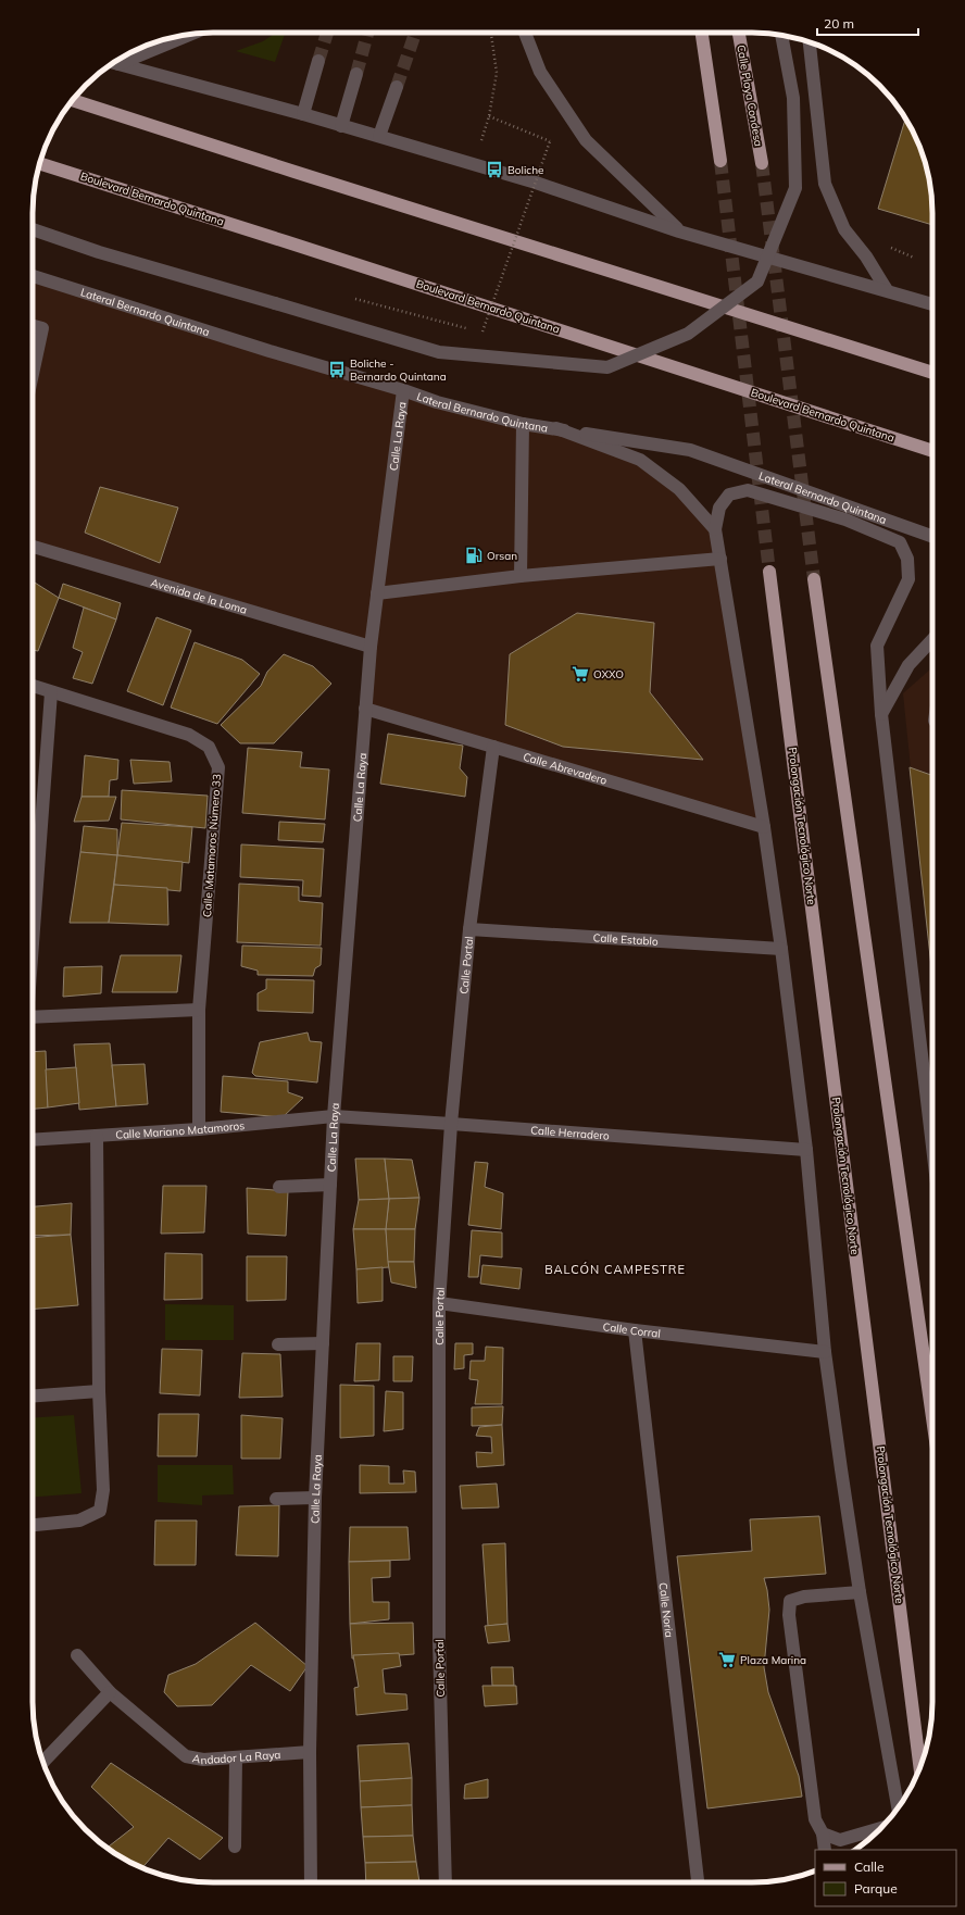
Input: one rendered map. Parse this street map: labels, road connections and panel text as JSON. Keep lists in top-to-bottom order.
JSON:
{
  "streets": {
    "main road": ["Calle Playa Condesa", "Boulevard Bernardo Quintana", "Prolongación Tecnológico Norte"],
    "street": [
      "Lateral Bernardo Quintana",
      "Calle La Raya",
      "Avenida de la Loma",
      "Calle Abrevadero",
      "Calle Matamoros Número 33",
      "Calle Establo",
      "Calle Portal",
      "Calle Mariano Matamoros",
      "Calle Herradero",
      "Calle Corral",
      "Calle Noria",
      "Andador La Raya"
    ]
  },
  "crossings": [
    ["Lateral Bernardo Quintana", "Calle La Raya"],
    ["Calle La Raya", "Avenida de la Loma"],
    ["Calle La Raya", "Calle Abrevadero"],
    ["Calle La Raya", "Calle Mariano Matamoros"],
    ["Calle La Raya", "Calle Herradero"],
    ["Calle La Raya", "Andador La Raya"],
    ["Calle Abrevadero", "Calle Portal"],
    ["Calle Matamoros Número 33", "Calle Mariano Matamoros"],
    ["Calle Establo", "Calle Portal"],
    ["Calle Portal", "Calle Herradero"],
    ["Calle Portal", "Calle Corral"],
    ["Calle Mariano Matamoros", "Calle Herradero"],
    ["Calle Corral", "Calle Noria"]
  ],
  "districts": ["BALCÓN CAMPESTRE"],
  "places": {
    "bus stop": ["Boliche", "Boliche - Bernardo Quintana"],
    "fuel station": ["Orsan"],
    "supermarket": ["OXXO", "Plaza Marina"]
  },
  "legend": ["Calle", "Parque"],
  "scale_bar": "20 m"
}
